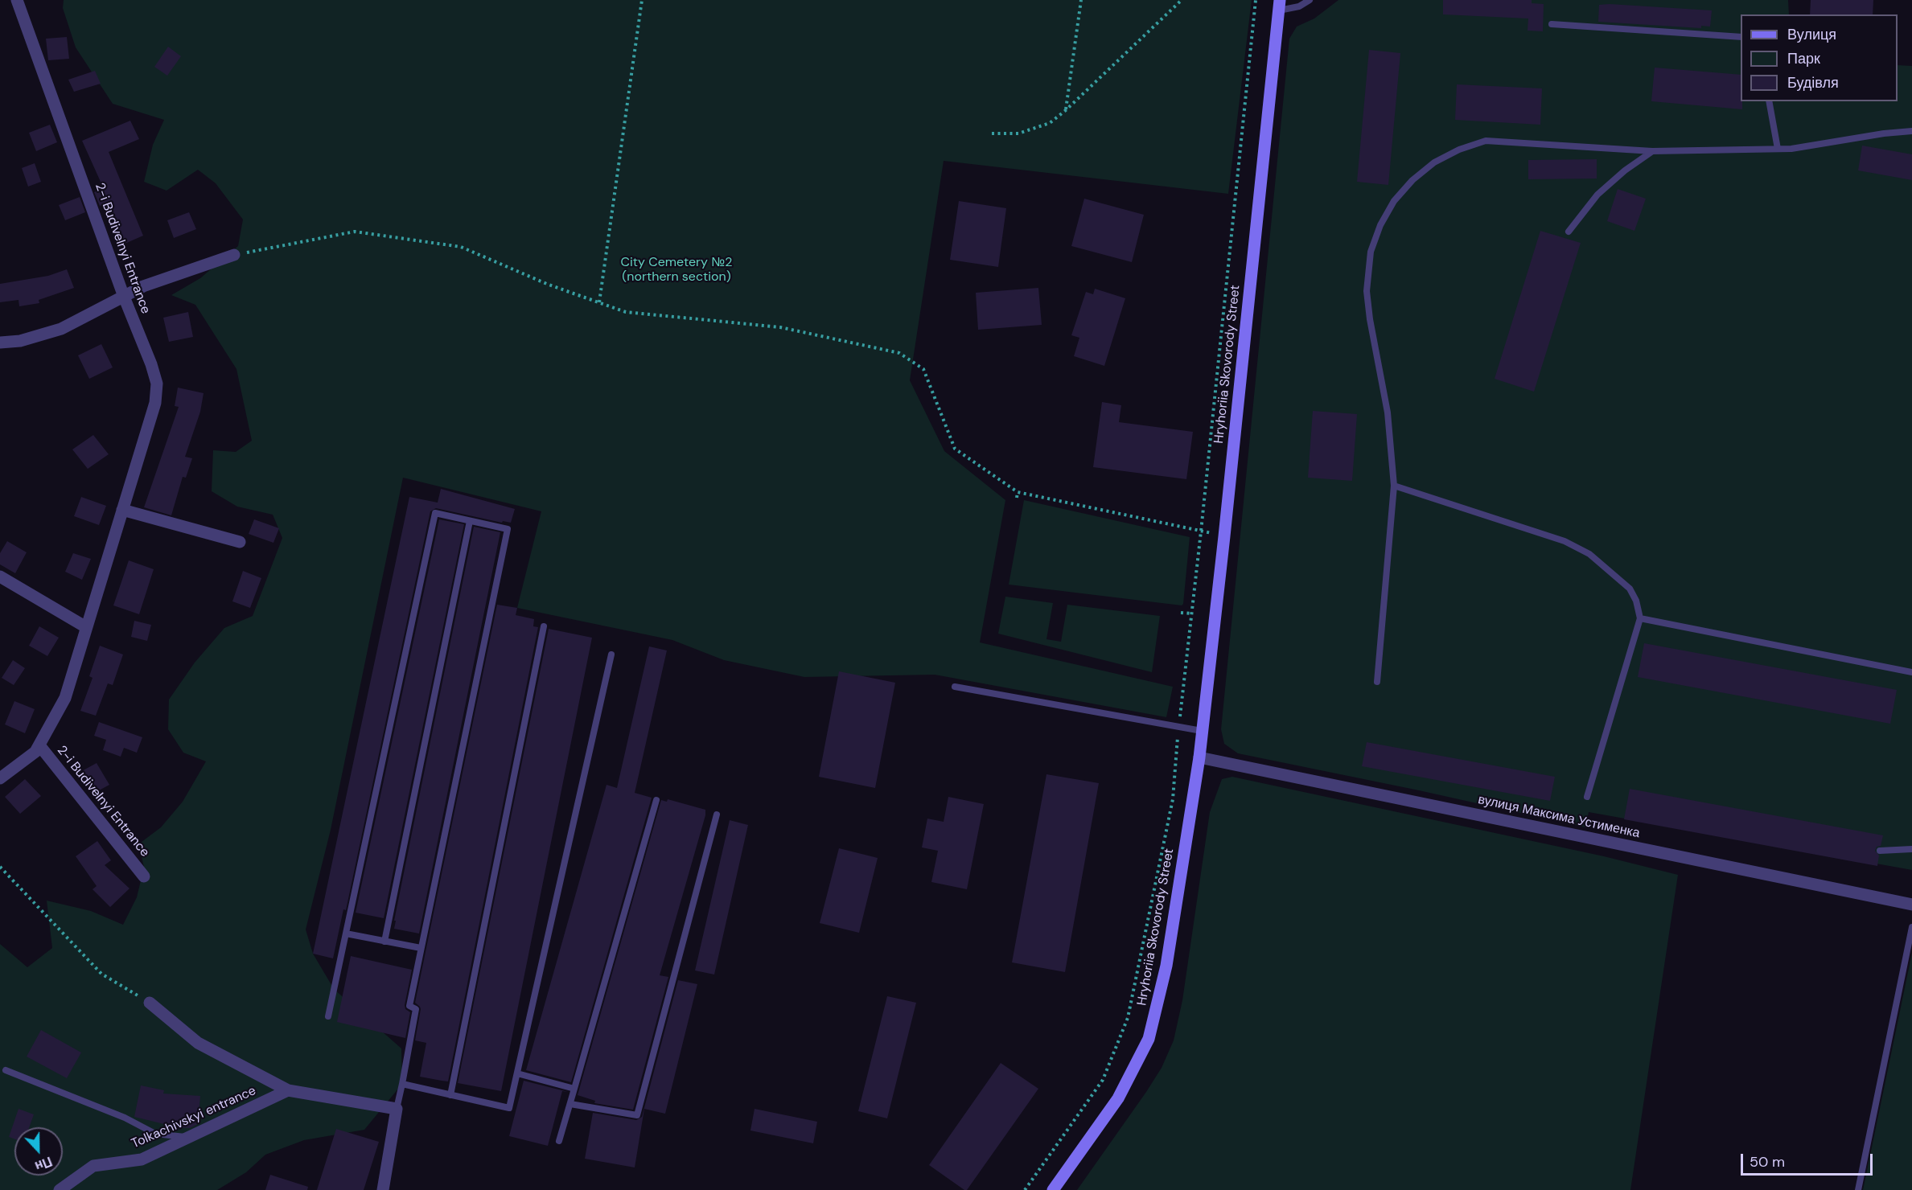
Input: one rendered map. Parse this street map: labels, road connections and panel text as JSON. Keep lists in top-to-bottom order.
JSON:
{
  "streets": {
    "street": [
      "2-i Budivelnyi Entrance",
      "Hryhoriia Skovorody Street",
      "вулиця Максима Устименка",
      "Tolkachivskyi entrance"
    ]
  },
  "crossings": [
    ["Hryhoriia Skovorody Street", "вулиця Максима Устименка"]
  ],
  "parks": ["City Cemetery №2 (northern section)"],
  "legend": ["Вулиця", "Парк", "Будівля"],
  "scale_bar": "50 m",
  "north": "bottom"
}
